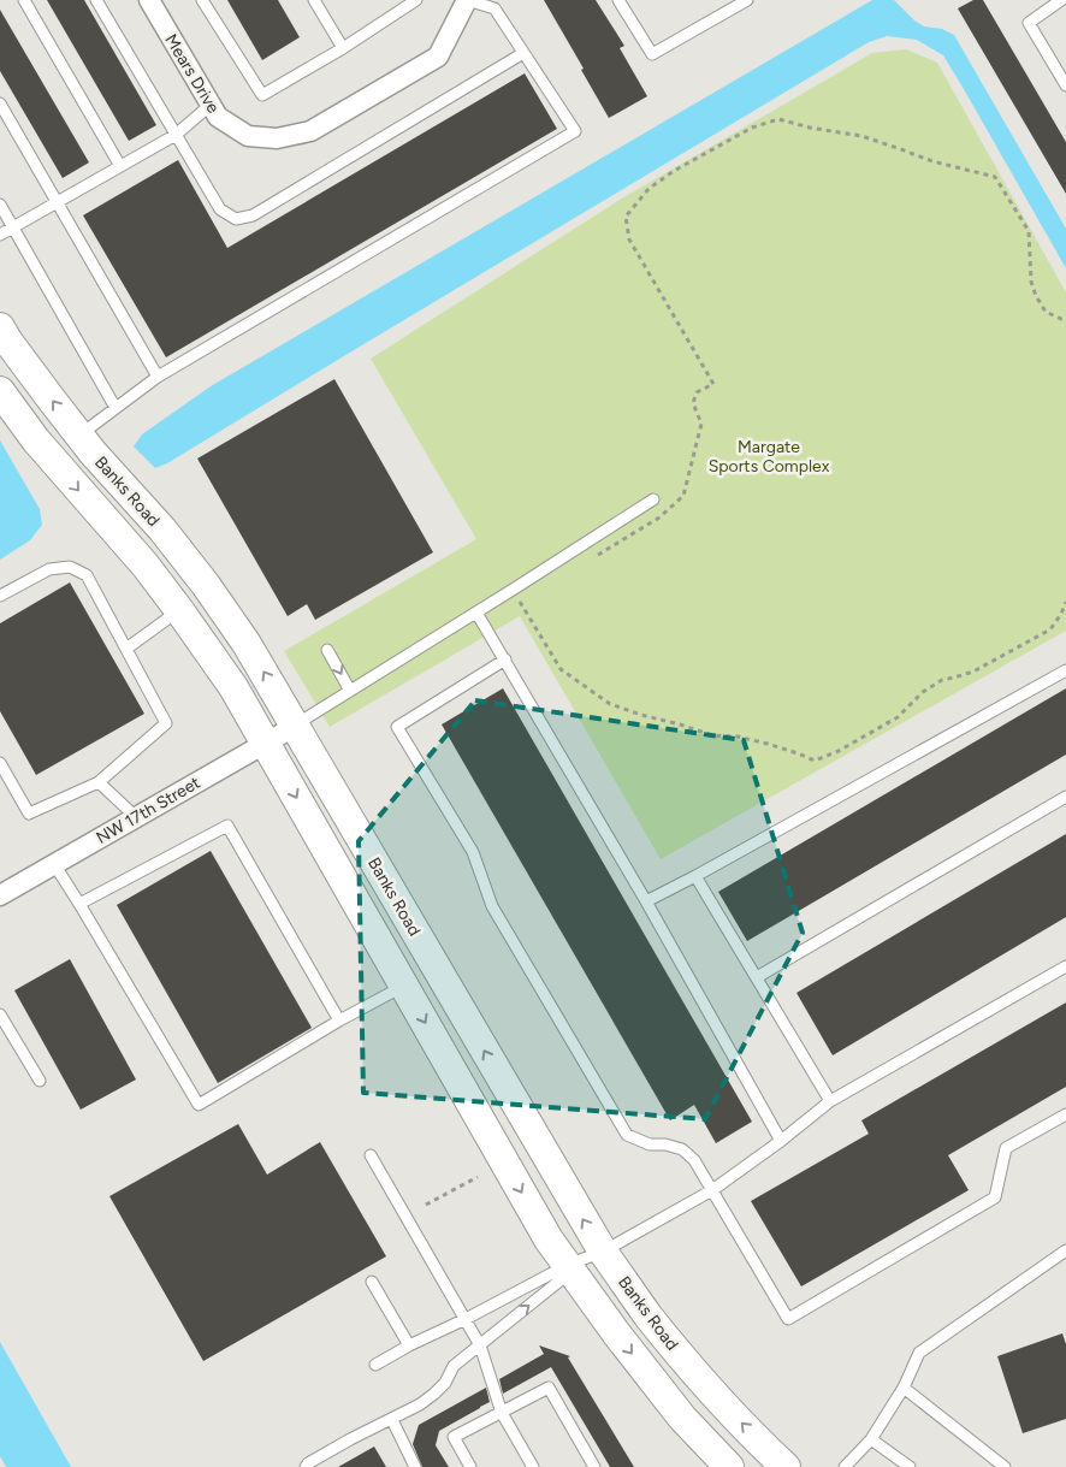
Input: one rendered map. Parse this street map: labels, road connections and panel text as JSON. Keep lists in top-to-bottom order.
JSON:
{
  "streets": {
    "street": ["Mears Drive", "Banks Road", "NW 17th Street"]
  },
  "crossings": [
    ["Banks Road", "NW 17th Street"]
  ],
  "parks": ["Margate Sports Complex"]
}
